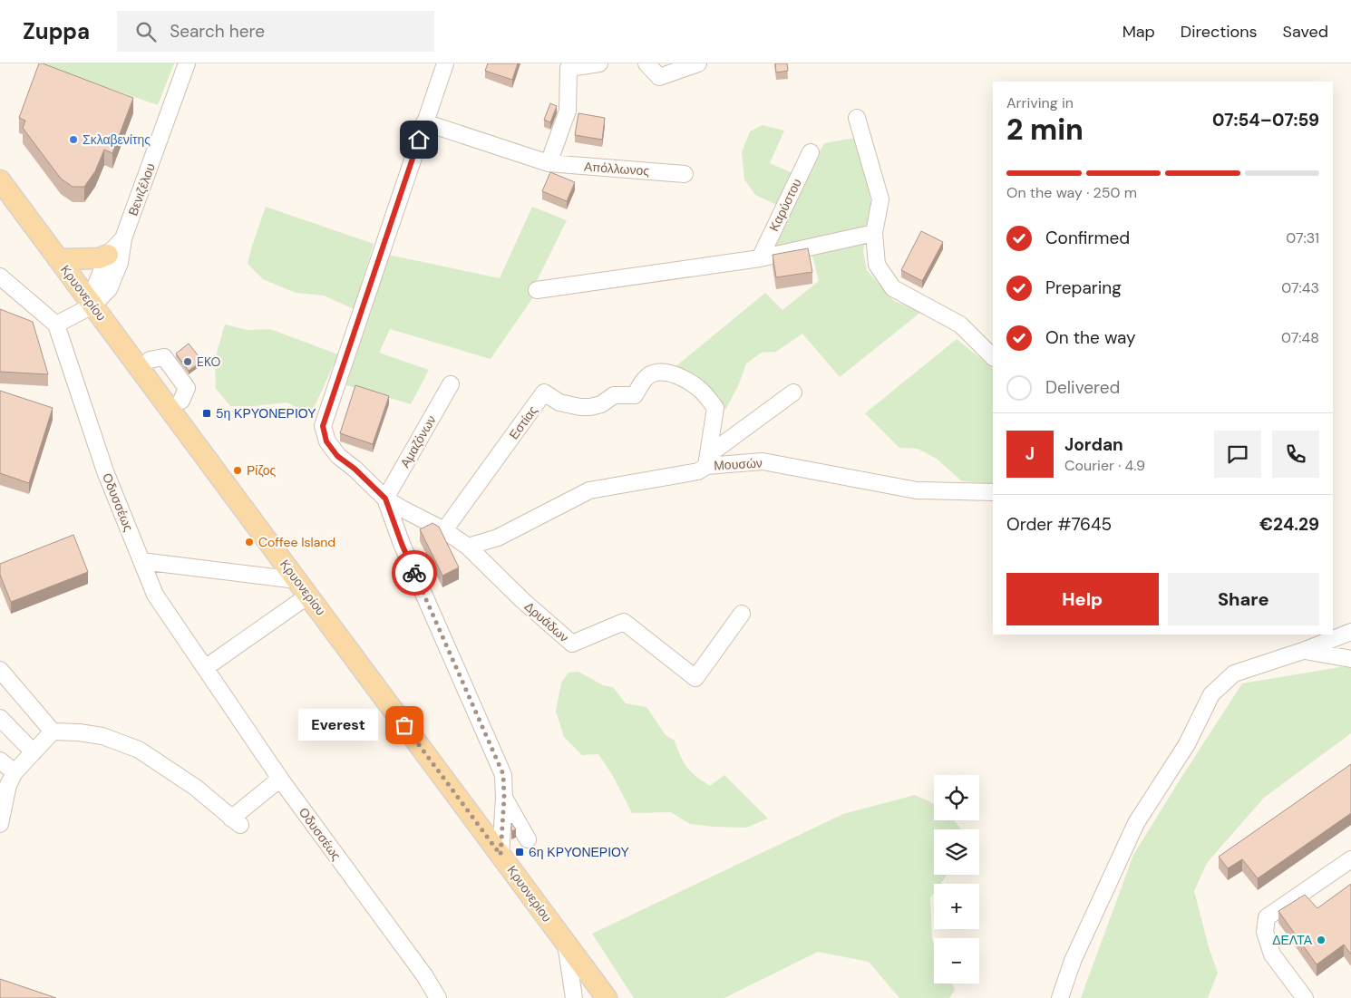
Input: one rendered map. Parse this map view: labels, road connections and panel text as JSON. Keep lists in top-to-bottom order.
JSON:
{
  "streets": {
    "main road": ["Κρυονερίου"],
    "street": [
      "Απόλλωνος",
      "Βενιζέλου",
      "Καρύστου",
      "Εστίας",
      "Αμαζόνων",
      "Μουσών",
      "Οδυσσέως",
      "Δρυάδων"
    ]
  },
  "crossings": [
    ["Βενιζέλου", "Κρυονερίου"],
    ["Εστίας", "Μουσών"],
    ["Εστίας", "Δρυάδων"],
    ["Αμαζόνων", "Δρυάδων"],
    ["Μουσών", "Δρυάδων"]
  ],
  "places": {
    "other": [
      "Σκλαβενίτης",
      "EKO",
      "Ρίζος",
      "Coffee Island",
      "Everest",
      "ΔΕΛΤΑ"
    ],
    "transit": ["5η ΚΡΥΟΝΕΡΙΟΥ", "6η ΚΡΥΟΝΕΡΙΟΥ"]
  },
  "page": {
    "header": "Zuppa",
    "search": "Search here",
    "nav": ["Map", "Directions", "Saved"],
    "heading": ["2 min", "Arriving in", "07:54–07:59"],
    "panel": [
      "Jordan",
      "Courier · 4.9",
      "Order #7645",
      "€24.29"
    ],
    "bar": "On the way · 250 m",
    "list": [
      ["Confirmed", "07:31"],
      ["Preparing", "07:43"],
      ["On the way", "07:48"],
      "Delivered"
    ],
    "round": "J",
    "buttons": ["Help", "Share"],
    "bubble": "Everest",
    "map_buttons": ["+", "−"]
  }
}
